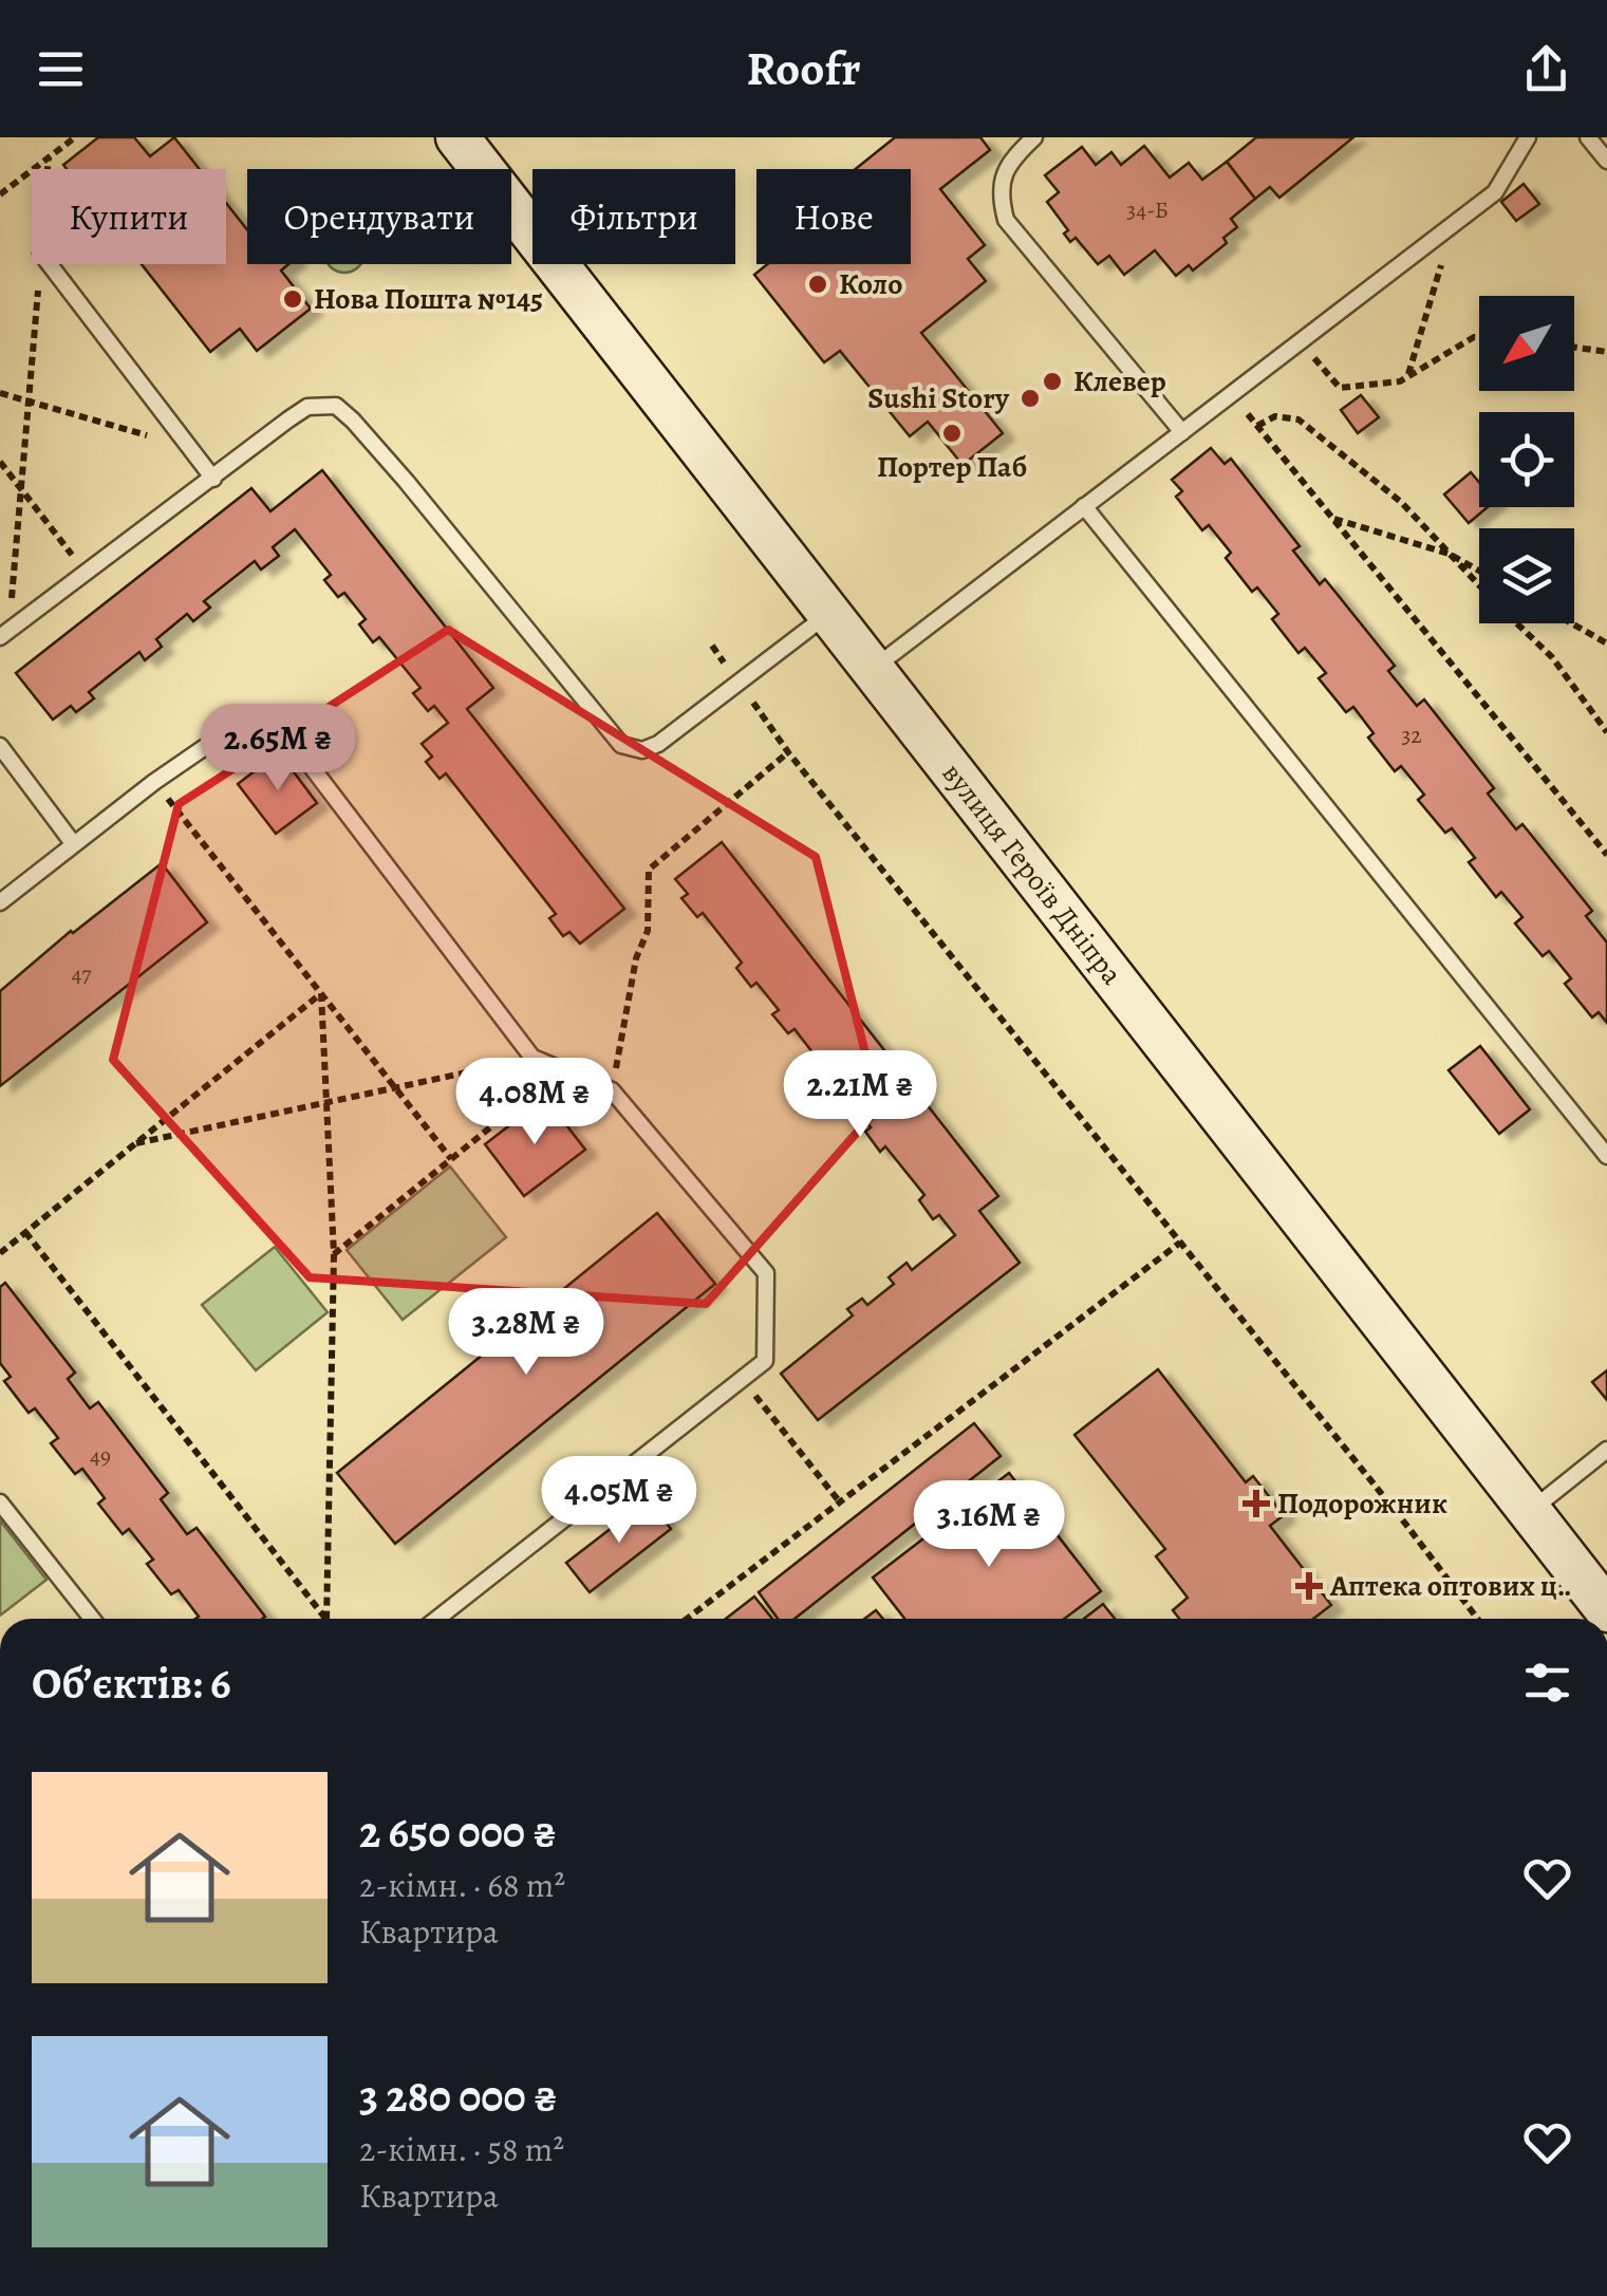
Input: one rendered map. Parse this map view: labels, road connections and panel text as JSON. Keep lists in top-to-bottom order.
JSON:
{
  "streets": {
    "main road": ["вулиця Героїв Дніпра"]
  },
  "places": {
    "other": [
      "Коло",
      "Нова Пошта №145",
      "Клевер",
      "Sushi Story",
      "Портер Паб"
    ],
    "health": ["Подорожник", "Аптека оптових ц‥"]
  },
  "house_numbers": [
    "34-Б",
    "32",
    "47",
    "49"
  ],
  "north": "bottom left",
  "page": {
    "header": "Roofr",
    "chip": [
      "Купити",
      "Орендувати",
      "Фільтри",
      "Нове"
    ],
    "price": [
      "2.65M ₴",
      "2.21M ₴",
      "4.08M ₴",
      "3.28M ₴",
      "4.05M ₴",
      "3.16M ₴"
    ],
    "heading": "Об’єктів: 6",
    "list": [
      {
        "name": "2 650 000 ₴",
        "note": "2-кімн. · 68 m² · Квартира"
      },
      {
        "name": "3 280 000 ₴",
        "note": "2-кімн. · 58 m² · Квартира"
      }
    ]
  }
}
